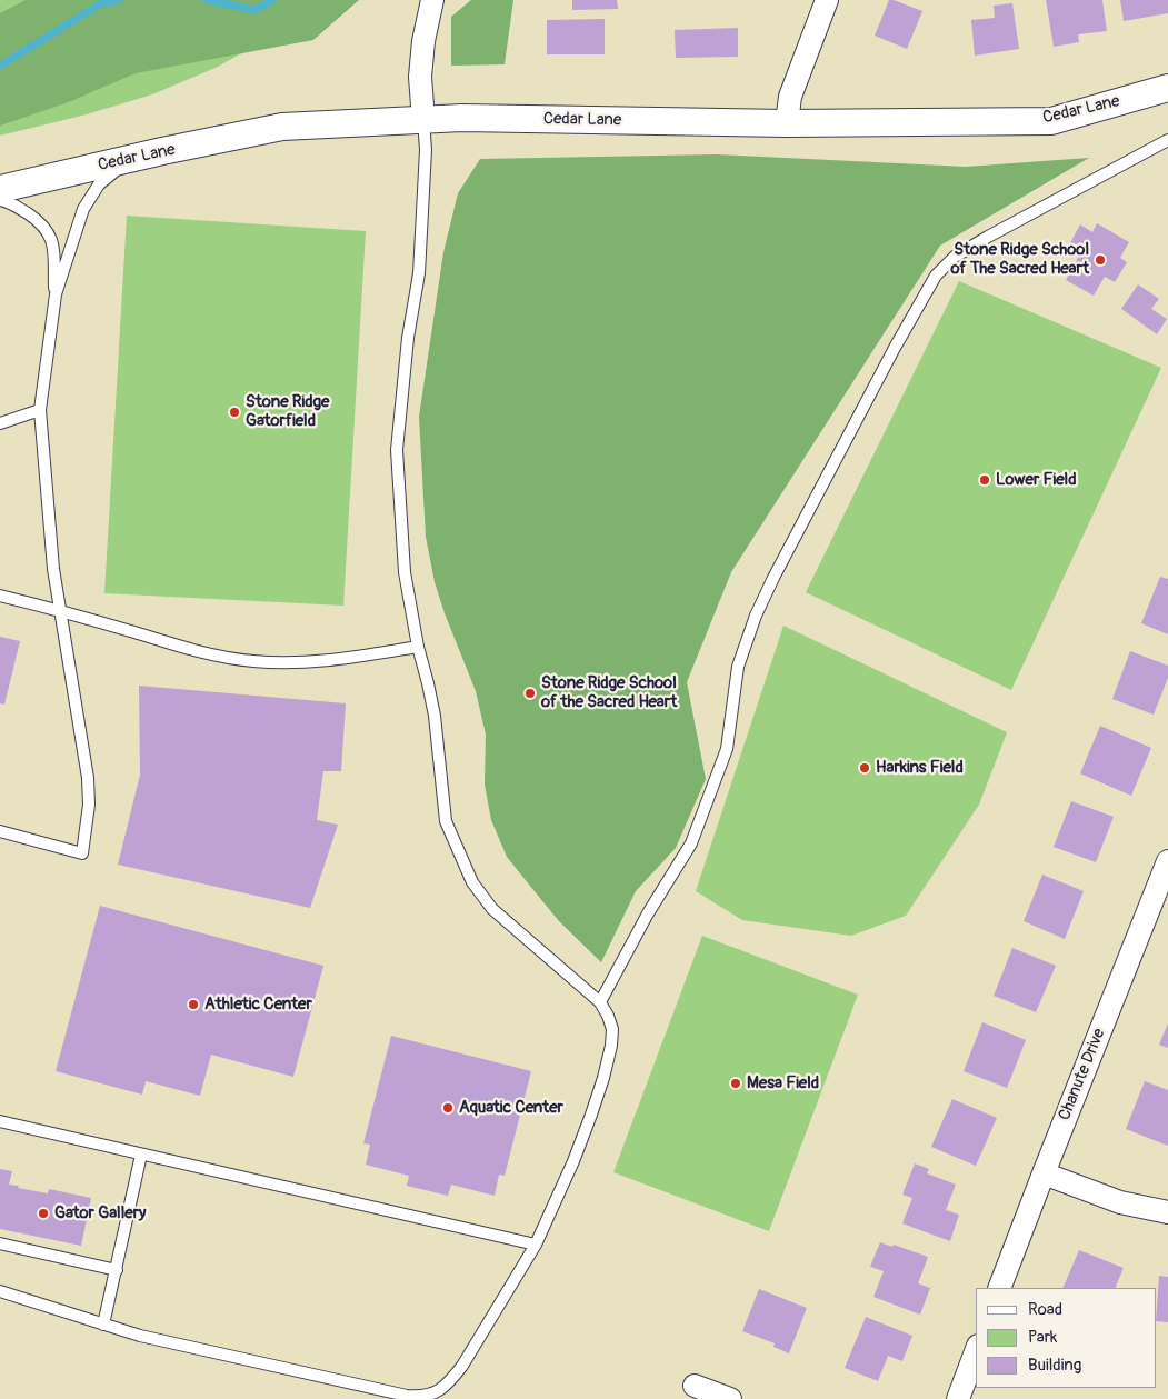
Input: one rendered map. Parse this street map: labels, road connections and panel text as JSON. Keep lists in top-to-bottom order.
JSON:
{
  "streets": {
    "street": ["Cedar Lane", "Chanute Drive"]
  },
  "places": [
    "Stone Ridge School of The Sacred Heart",
    "Stone Ridge Gatorfield",
    "Lower Field",
    "Stone Ridge School of the Sacred Heart",
    "Harkins Field",
    "Athletic Center",
    "Mesa Field",
    "Aquatic Center",
    "Gator Gallery"
  ],
  "legend": ["Road", "Park", "Building"]
}
